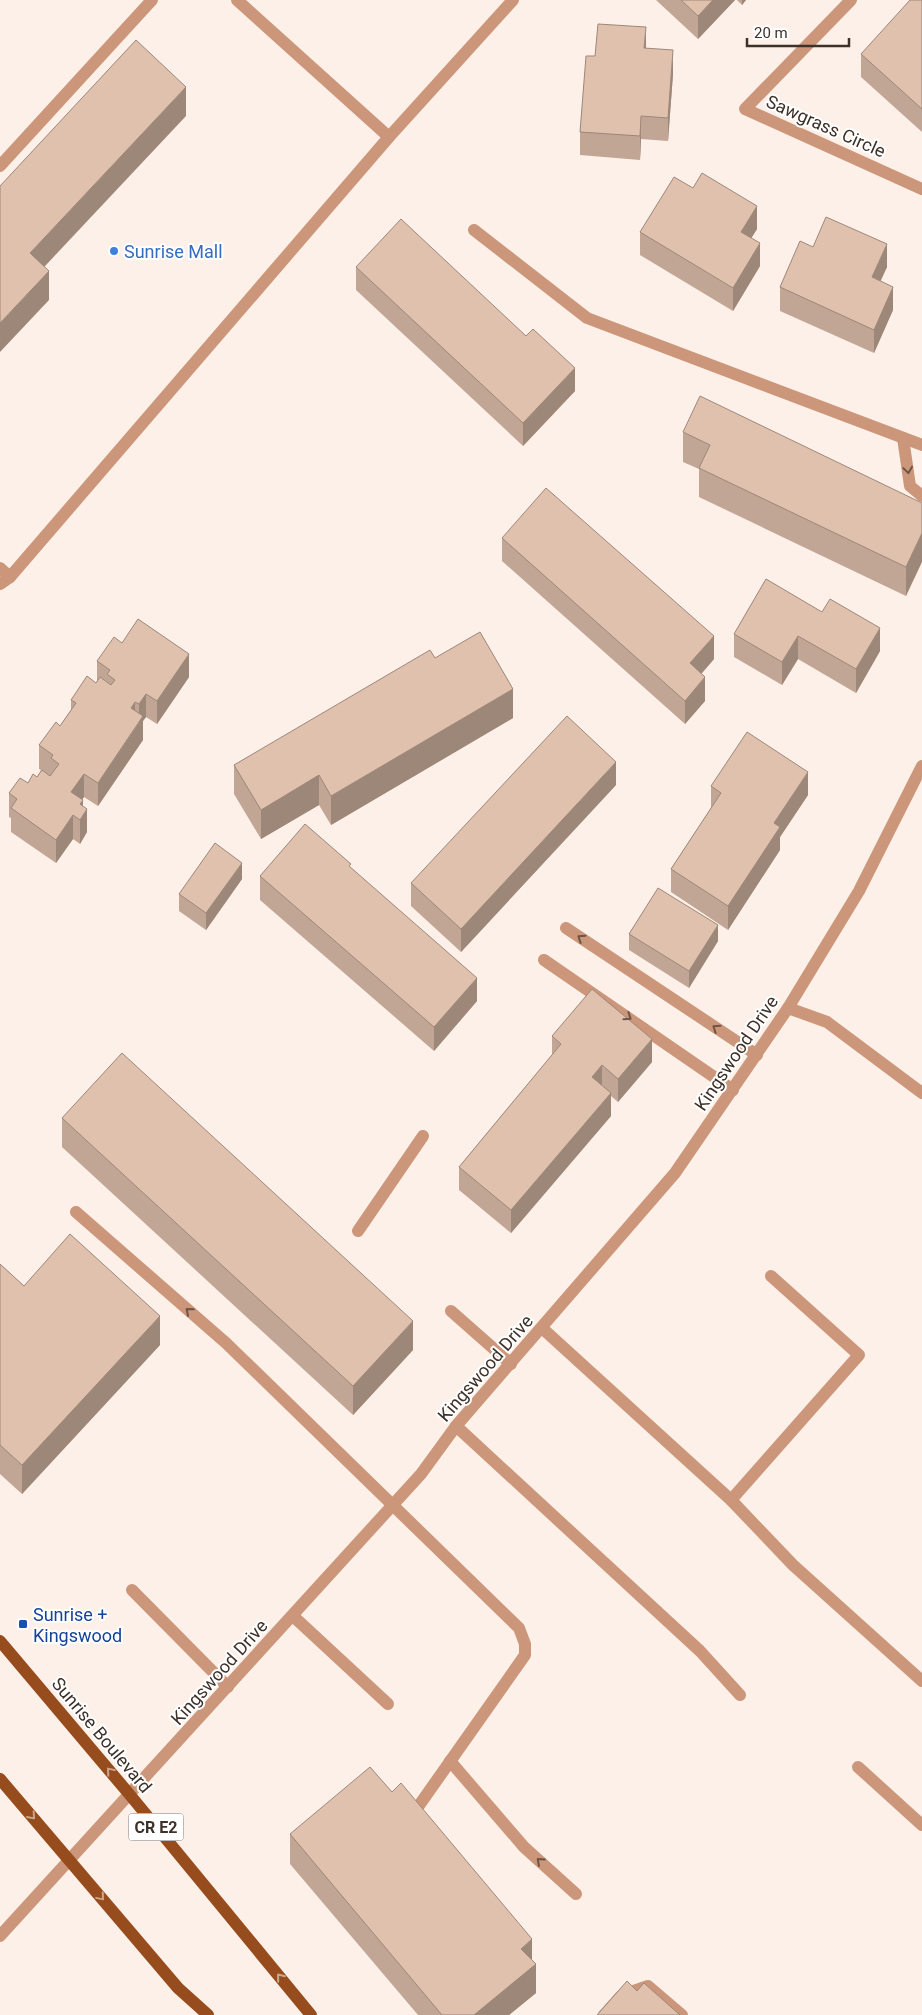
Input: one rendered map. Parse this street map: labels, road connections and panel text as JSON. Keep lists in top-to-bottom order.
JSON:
{
  "streets": {
    "main road": ["Sunrise Boulevard", "CR E2"],
    "street": ["Sawgrass Circle", "Kingswood Drive"]
  },
  "crossings": [
    ["Kingswood Drive", "Sunrise Boulevard"]
  ],
  "places": {
    "other": ["Sunrise Mall"],
    "transit": ["Sunrise + Kingswood"]
  },
  "scale_bar": "20 m"
}
